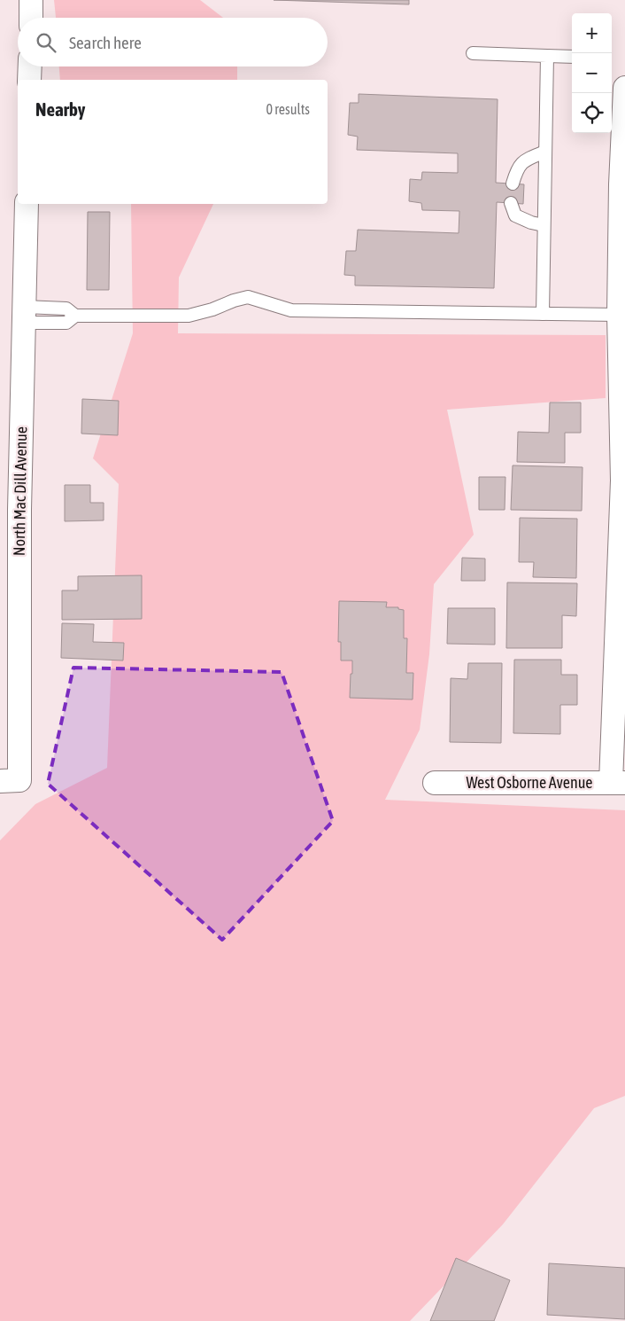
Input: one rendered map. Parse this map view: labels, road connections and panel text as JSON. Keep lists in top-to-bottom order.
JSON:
{
  "streets": {
    "street": ["North Mac Dill Avenue", "West Osborne Avenue"]
  },
  "page": {
    "map_buttons": ["+", "−"],
    "search": "Search here",
    "heading": ["Nearby", "0 results"]
  }
}
